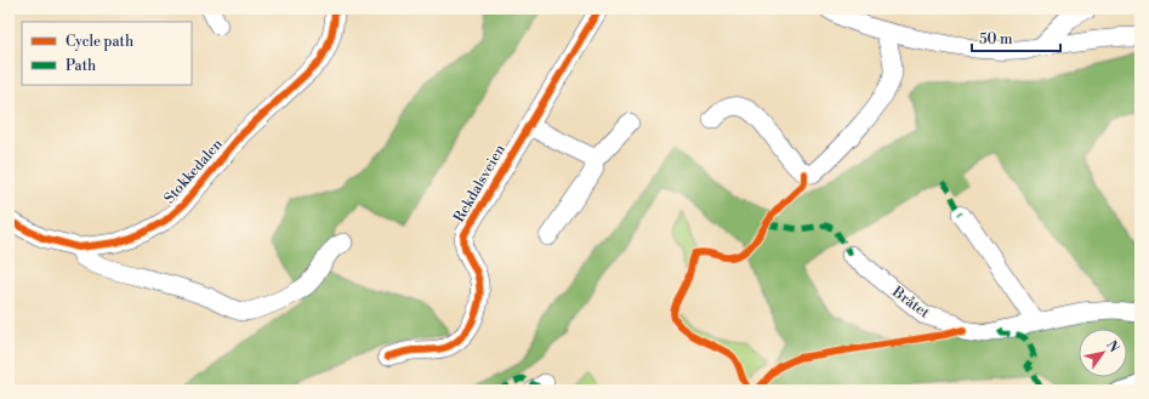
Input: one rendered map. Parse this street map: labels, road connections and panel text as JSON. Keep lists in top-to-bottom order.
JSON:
{
  "streets": {
    "street": ["Stokkedalen", "Rekdalsveien", "Bråtet"]
  },
  "legend": ["Cycle path", "Path"],
  "scale_bar": "50 m",
  "north": "top right"
}
